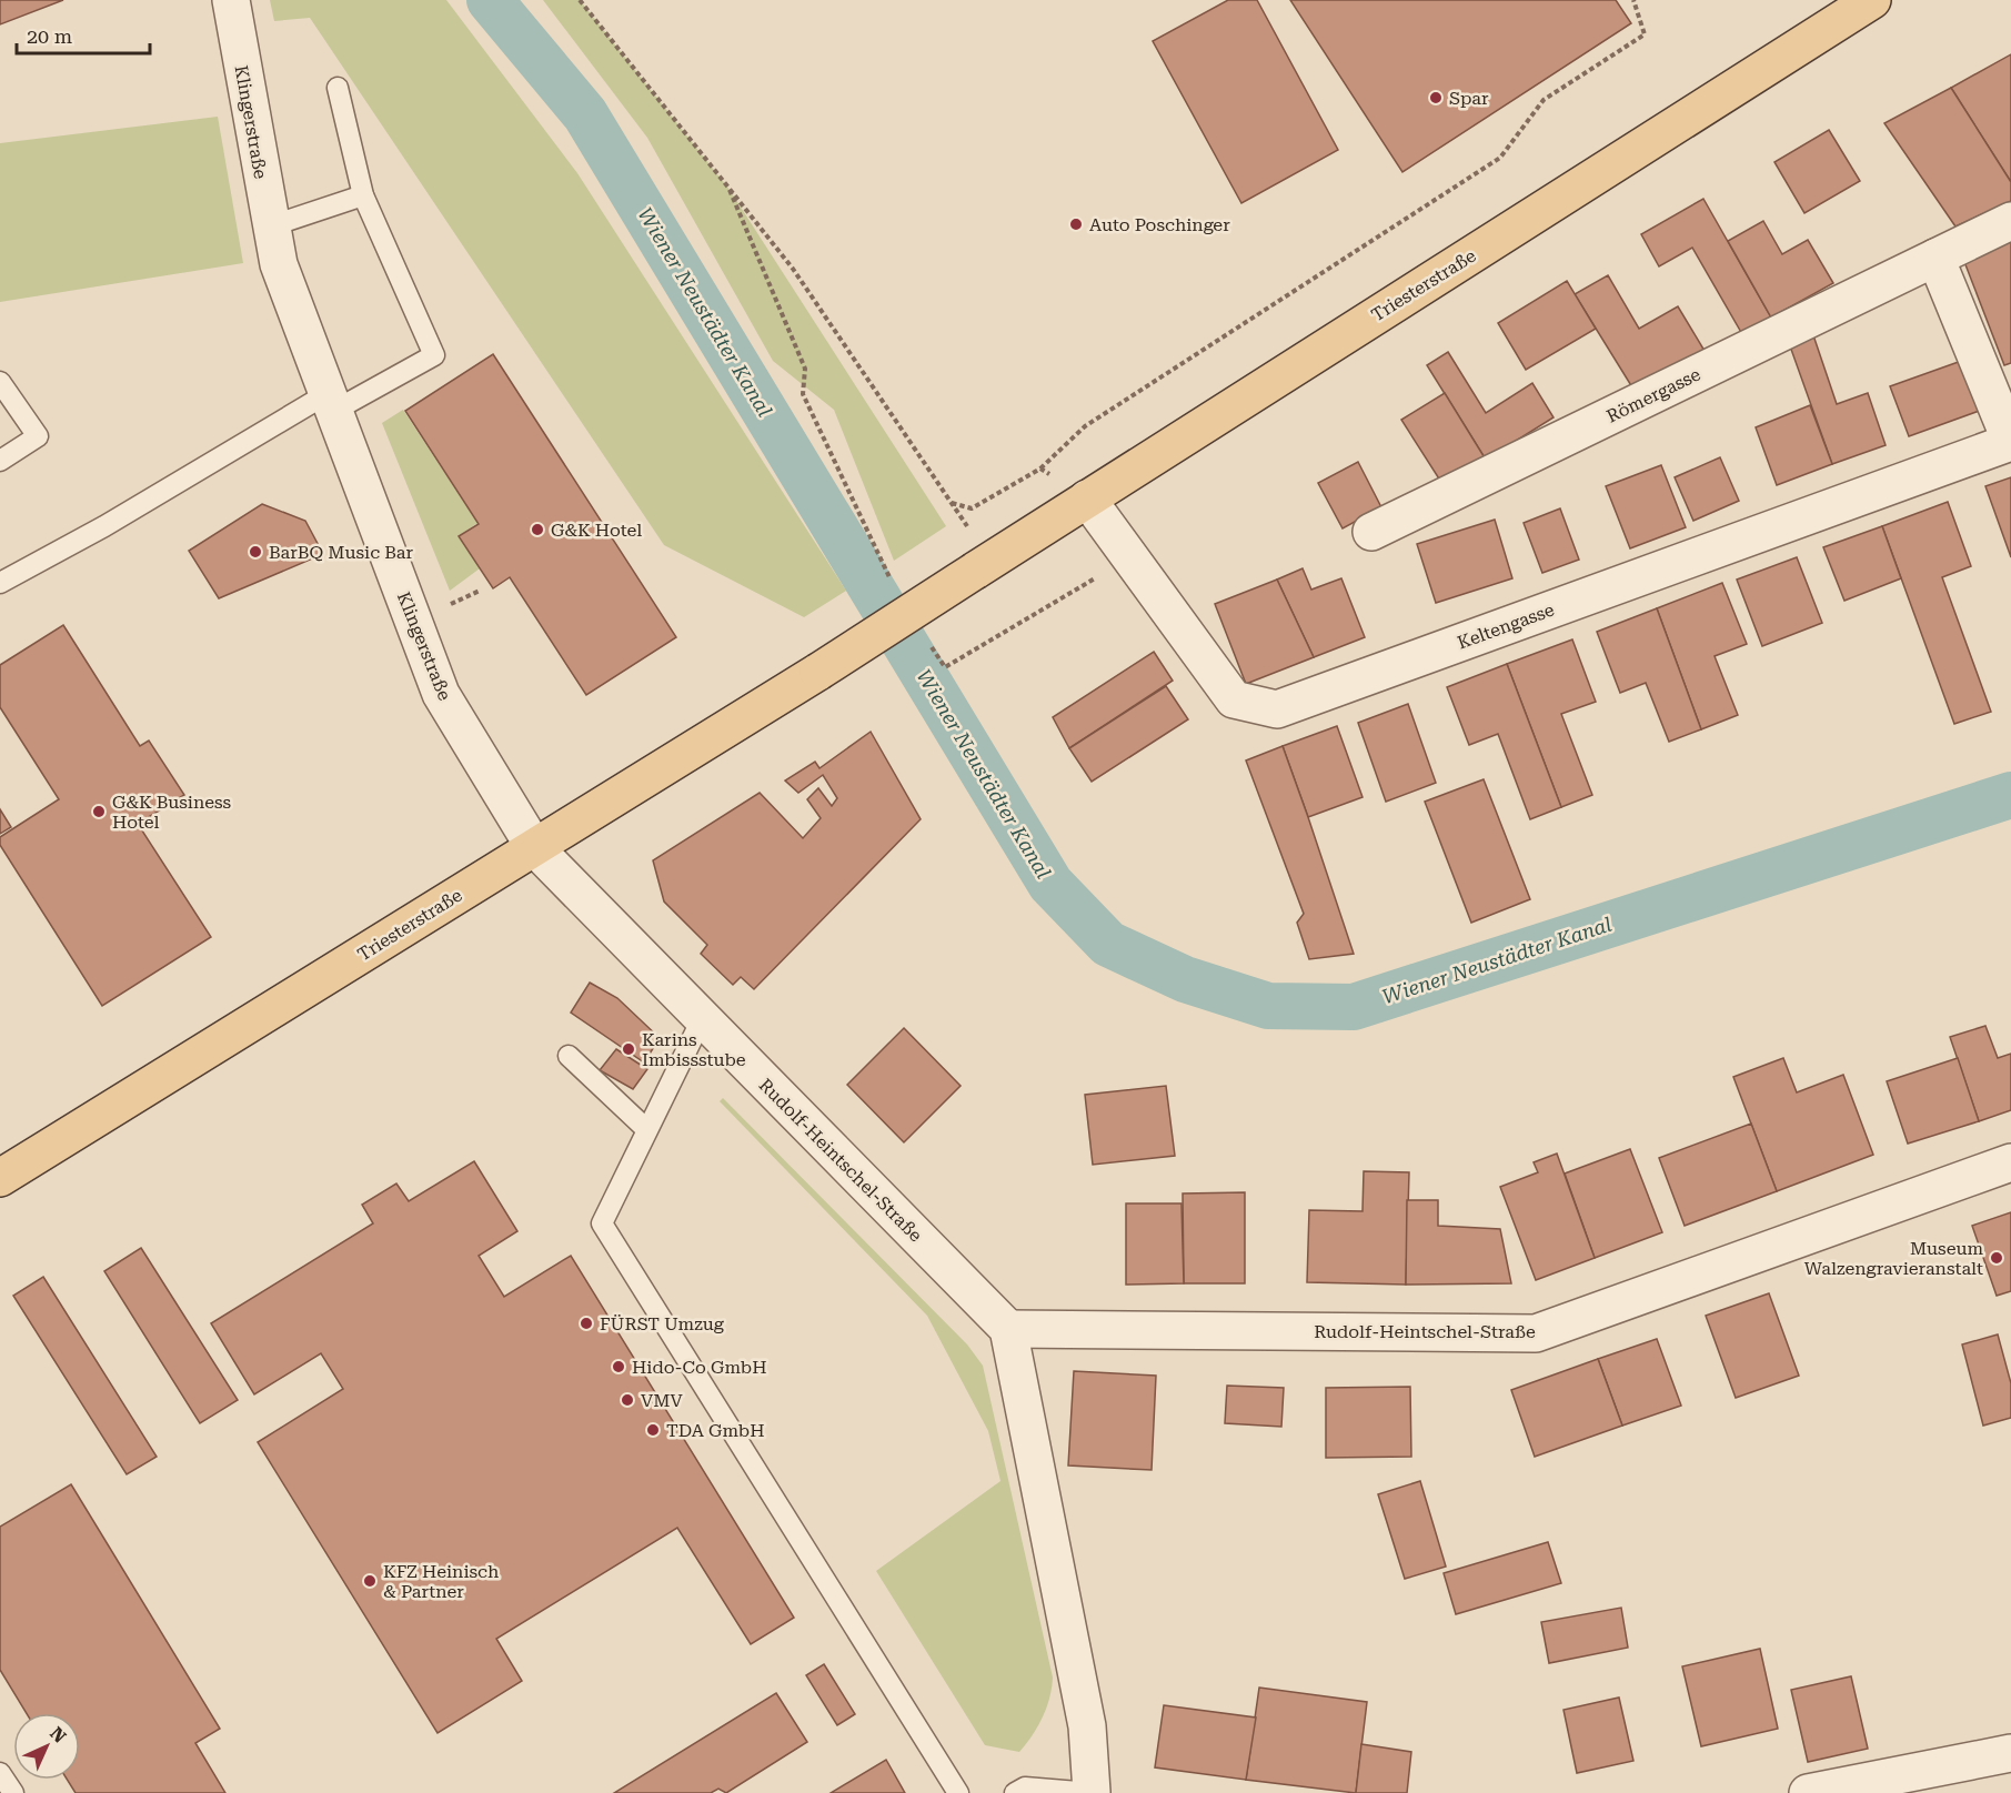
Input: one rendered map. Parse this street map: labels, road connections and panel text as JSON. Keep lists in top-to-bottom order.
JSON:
{
  "streets": {
    "main road": ["Triesterstraße"],
    "street": [
      "Klingerstraße",
      "Römergasse",
      "Keltengasse",
      "Rudolf-Heintschel-Straße"
    ]
  },
  "crossings": [
    ["Klingerstraße", "Triesterstraße"],
    ["Klingerstraße", "Rudolf-Heintschel-Straße"],
    ["Triesterstraße", "Keltengasse"],
    ["Triesterstraße", "Rudolf-Heintschel-Straße"]
  ],
  "water": ["Wiener Neustädter Kanal"],
  "places": [
    "Spar",
    "Auto Poschinger",
    "G&K Hotel",
    "BarBQ Music Bar",
    "G&K Business Hotel",
    "Karins Imbissstube",
    "Museum Walzengravieranstalt",
    "FÜRST Umzug",
    "Hido-Co GmbH",
    "VMV",
    "TDA GmbH",
    "KFZ Heinisch & Partner"
  ],
  "scale_bar": "20 m",
  "north": "top right"
}
